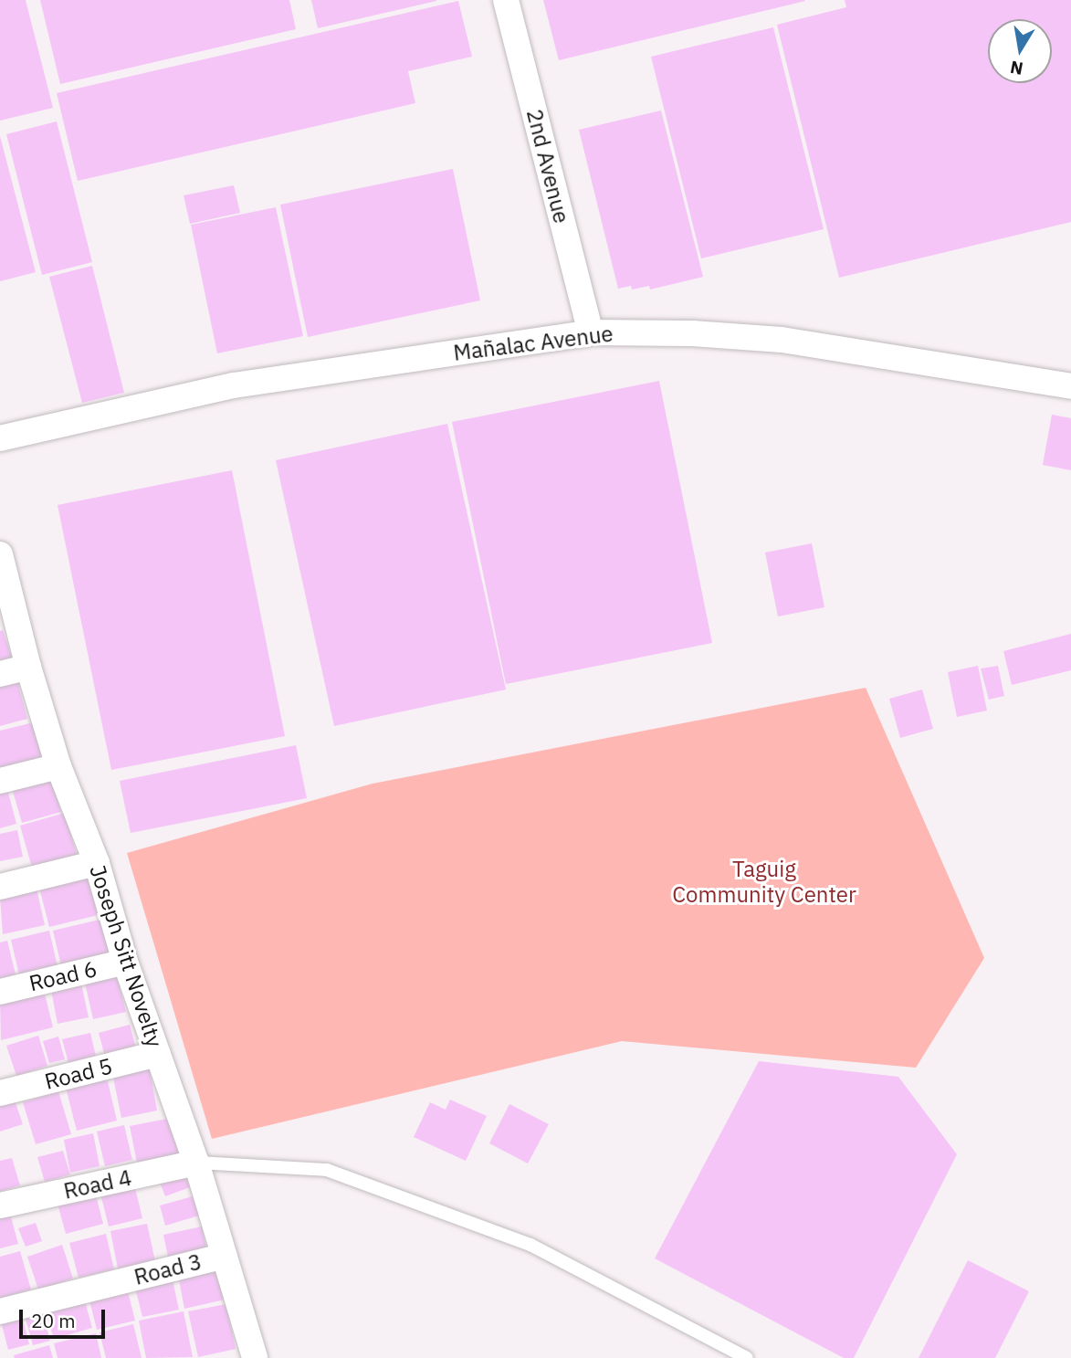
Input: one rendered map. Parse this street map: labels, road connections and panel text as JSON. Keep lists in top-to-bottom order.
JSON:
{
  "streets": {
    "street": [
      "2nd Avenue",
      "Mañalac Avenue",
      "Joseph Sitt Novelty",
      "Road 6",
      "Road 5",
      "Road 4",
      "Road 3"
    ]
  },
  "crossings": [
    ["2nd Avenue", "Mañalac Avenue"],
    ["Joseph Sitt Novelty", "Road 6"],
    ["Joseph Sitt Novelty", "Road 5"],
    ["Joseph Sitt Novelty", "Road 4"],
    ["Joseph Sitt Novelty", "Road 3"]
  ],
  "parks": ["Taguig Community Center"],
  "scale_bar": "20 m",
  "north": "bottom"
}
